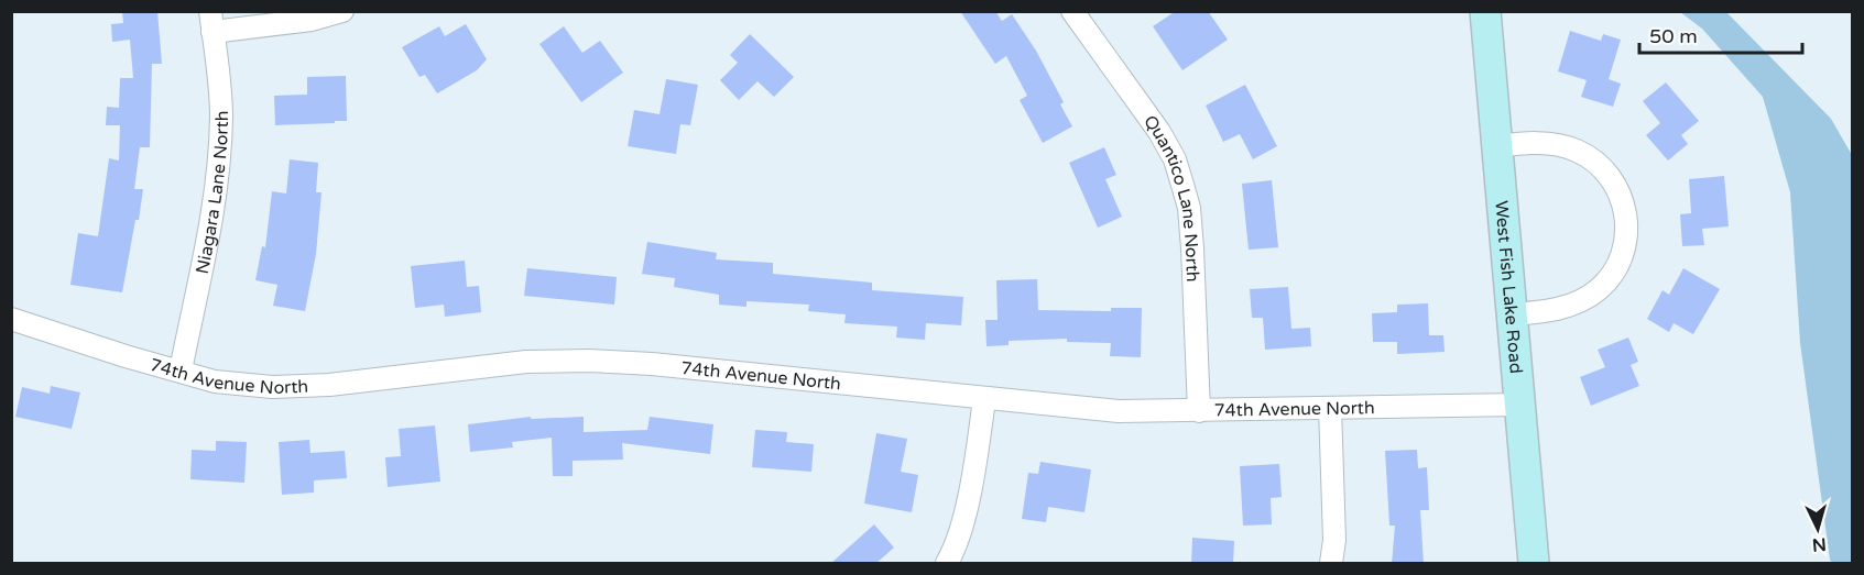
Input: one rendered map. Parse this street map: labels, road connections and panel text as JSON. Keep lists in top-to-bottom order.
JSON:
{
  "streets": {
    "street": [
      "Niagara Lane North",
      "Quantico Lane North",
      "West Fish Lake Road",
      "74th Avenue North"
    ]
  },
  "crossings": [
    ["Niagara Lane North", "74th Avenue North"],
    ["Quantico Lane North", "74th Avenue North"],
    ["West Fish Lake Road", "74th Avenue North"]
  ],
  "scale_bar": "50 m",
  "north": "bottom"
}
